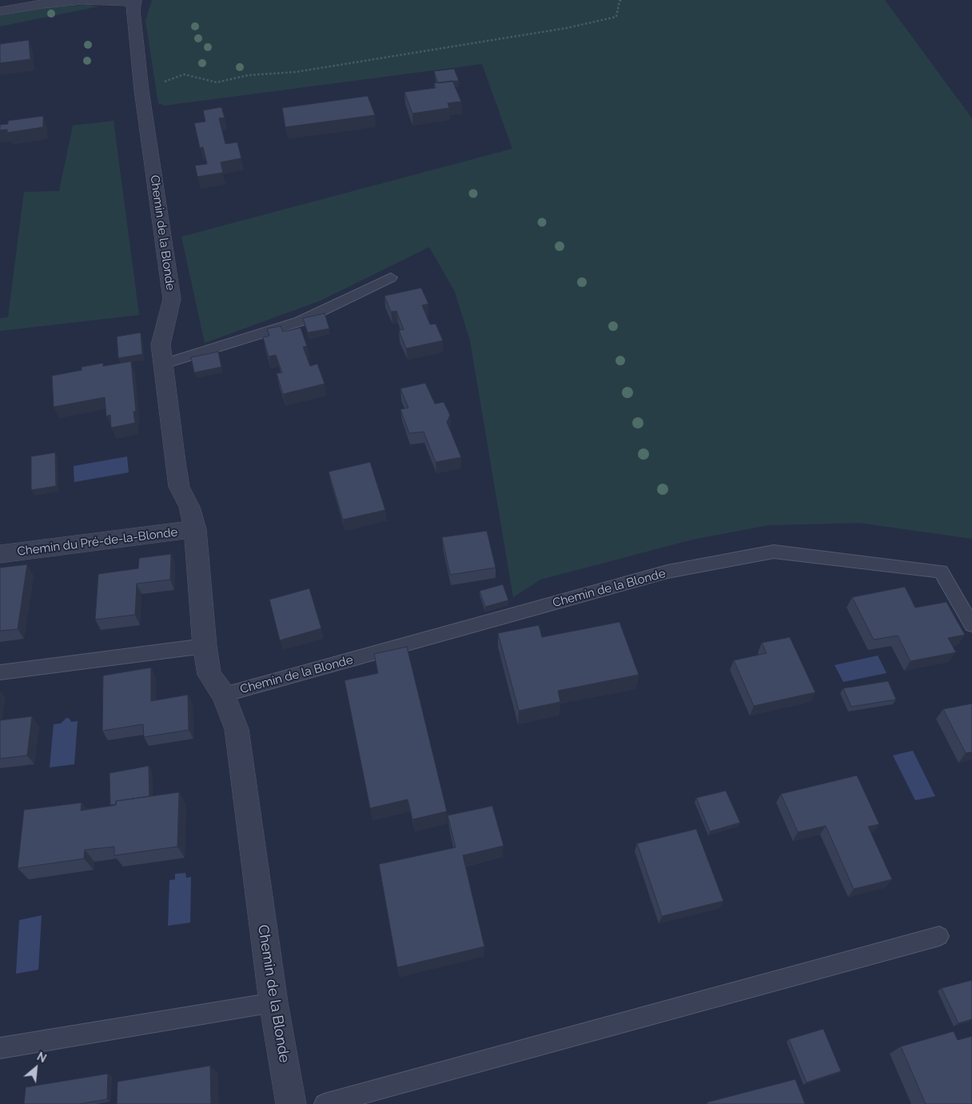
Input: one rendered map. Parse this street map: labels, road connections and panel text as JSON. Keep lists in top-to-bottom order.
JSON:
{
  "streets": {
    "street": ["Chemin de la Blonde", "Chemin du Pré-de-la-Blonde"]
  },
  "crossings": [
    ["Chemin de la Blonde", "Chemin du Pré-de-la-Blonde"]
  ],
  "north": "top right"
}
